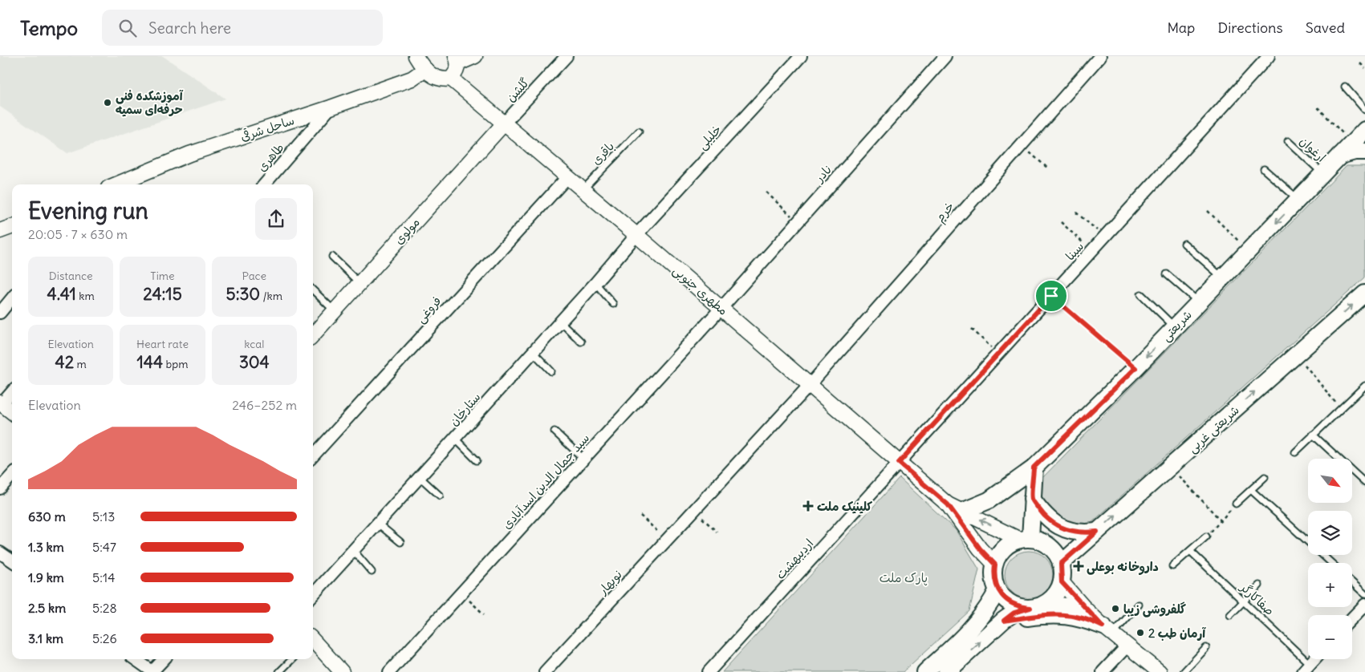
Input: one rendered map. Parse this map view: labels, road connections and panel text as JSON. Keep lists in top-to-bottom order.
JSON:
{
  "streets": {
    "main road": ["شریعتی", "شریعتی غربی"],
    "street": [
      "گلشن",
      "ساحل شرقی",
      "خلیلی",
      "طاهری",
      "نادر",
      "خرم",
      "مولوی",
      "سینا",
      "مطهری جنوبی",
      "فروغی",
      "ستارخان",
      "سید جمال الدین اسدآبادی",
      "اردیبهشت",
      "نوبهار"
    ],
    "lane": ["ارغوان", "باقری", "صفاکارگر"]
  },
  "crossings": [
    ["گلشن", "مولوی"],
    ["گلشن", "مطهری جنوبی"],
    ["ساحل شرقی", "طاهری"],
    ["خلیلی", "مطهری جنوبی"],
    ["خلیلی", "ستارخان"],
    ["ارغوان", "شریعتی"],
    ["باقری", "مطهری جنوبی"],
    ["نادر", "مطهری جنوبی"],
    ["نادر", "سید جمال الدین اسدآبادی"],
    ["خرم", "مطهری جنوبی"],
    ["خرم", "نوبهار"],
    ["مولوی", "مطهری جنوبی"],
    ["سینا", "مطهری جنوبی"],
    ["سینا", "اردیبهشت"],
    ["مطهری جنوبی", "فروغی"],
    ["مطهری جنوبی", "ستارخان"],
    ["مطهری جنوبی", "سید جمال الدین اسدآبادی"],
    ["مطهری جنوبی", "اردیبهشت"],
    ["مطهری جنوبی", "نوبهار"]
  ],
  "one_way": ["شریعتی غربی"],
  "parks": ["پارک ملت"],
  "places": {
    "other": ["آموزشکده فنی حرفه‌ای سمیه", "گلفروشی زیبا", "آرمان طب 2"],
    "health": ["کلینیک ملت", "داروخانه بوعلی"]
  },
  "north": "bottom right",
  "page": {
    "header": "Tempo",
    "search": "Search here",
    "nav": ["Map", "Directions", "Saved"],
    "heading": ["Evening run", "20:05 · 7 × 630 m"],
    "stats": [
      ["Distance", "4.41 km"],
      ["Time", "24:15"],
      ["Pace", "5:30 /km"],
      ["Elevation", "42 m"],
      ["Heart rate", "144 bpm"],
      ["kcal", "304"]
    ],
    "chart": ["Elevation", "246–252 m"],
    "map_buttons": ["+", "−"],
    "list": [
      {
        "name": "630 m",
        "note": "5:13"
      },
      {
        "name": "1.3 km",
        "note": "5:47"
      },
      {
        "name": "1.9 km",
        "note": "5:14"
      },
      {
        "name": "2.5 km",
        "note": "5:28"
      },
      {
        "name": "3.1 km",
        "note": "5:26"
      }
    ]
  }
}
